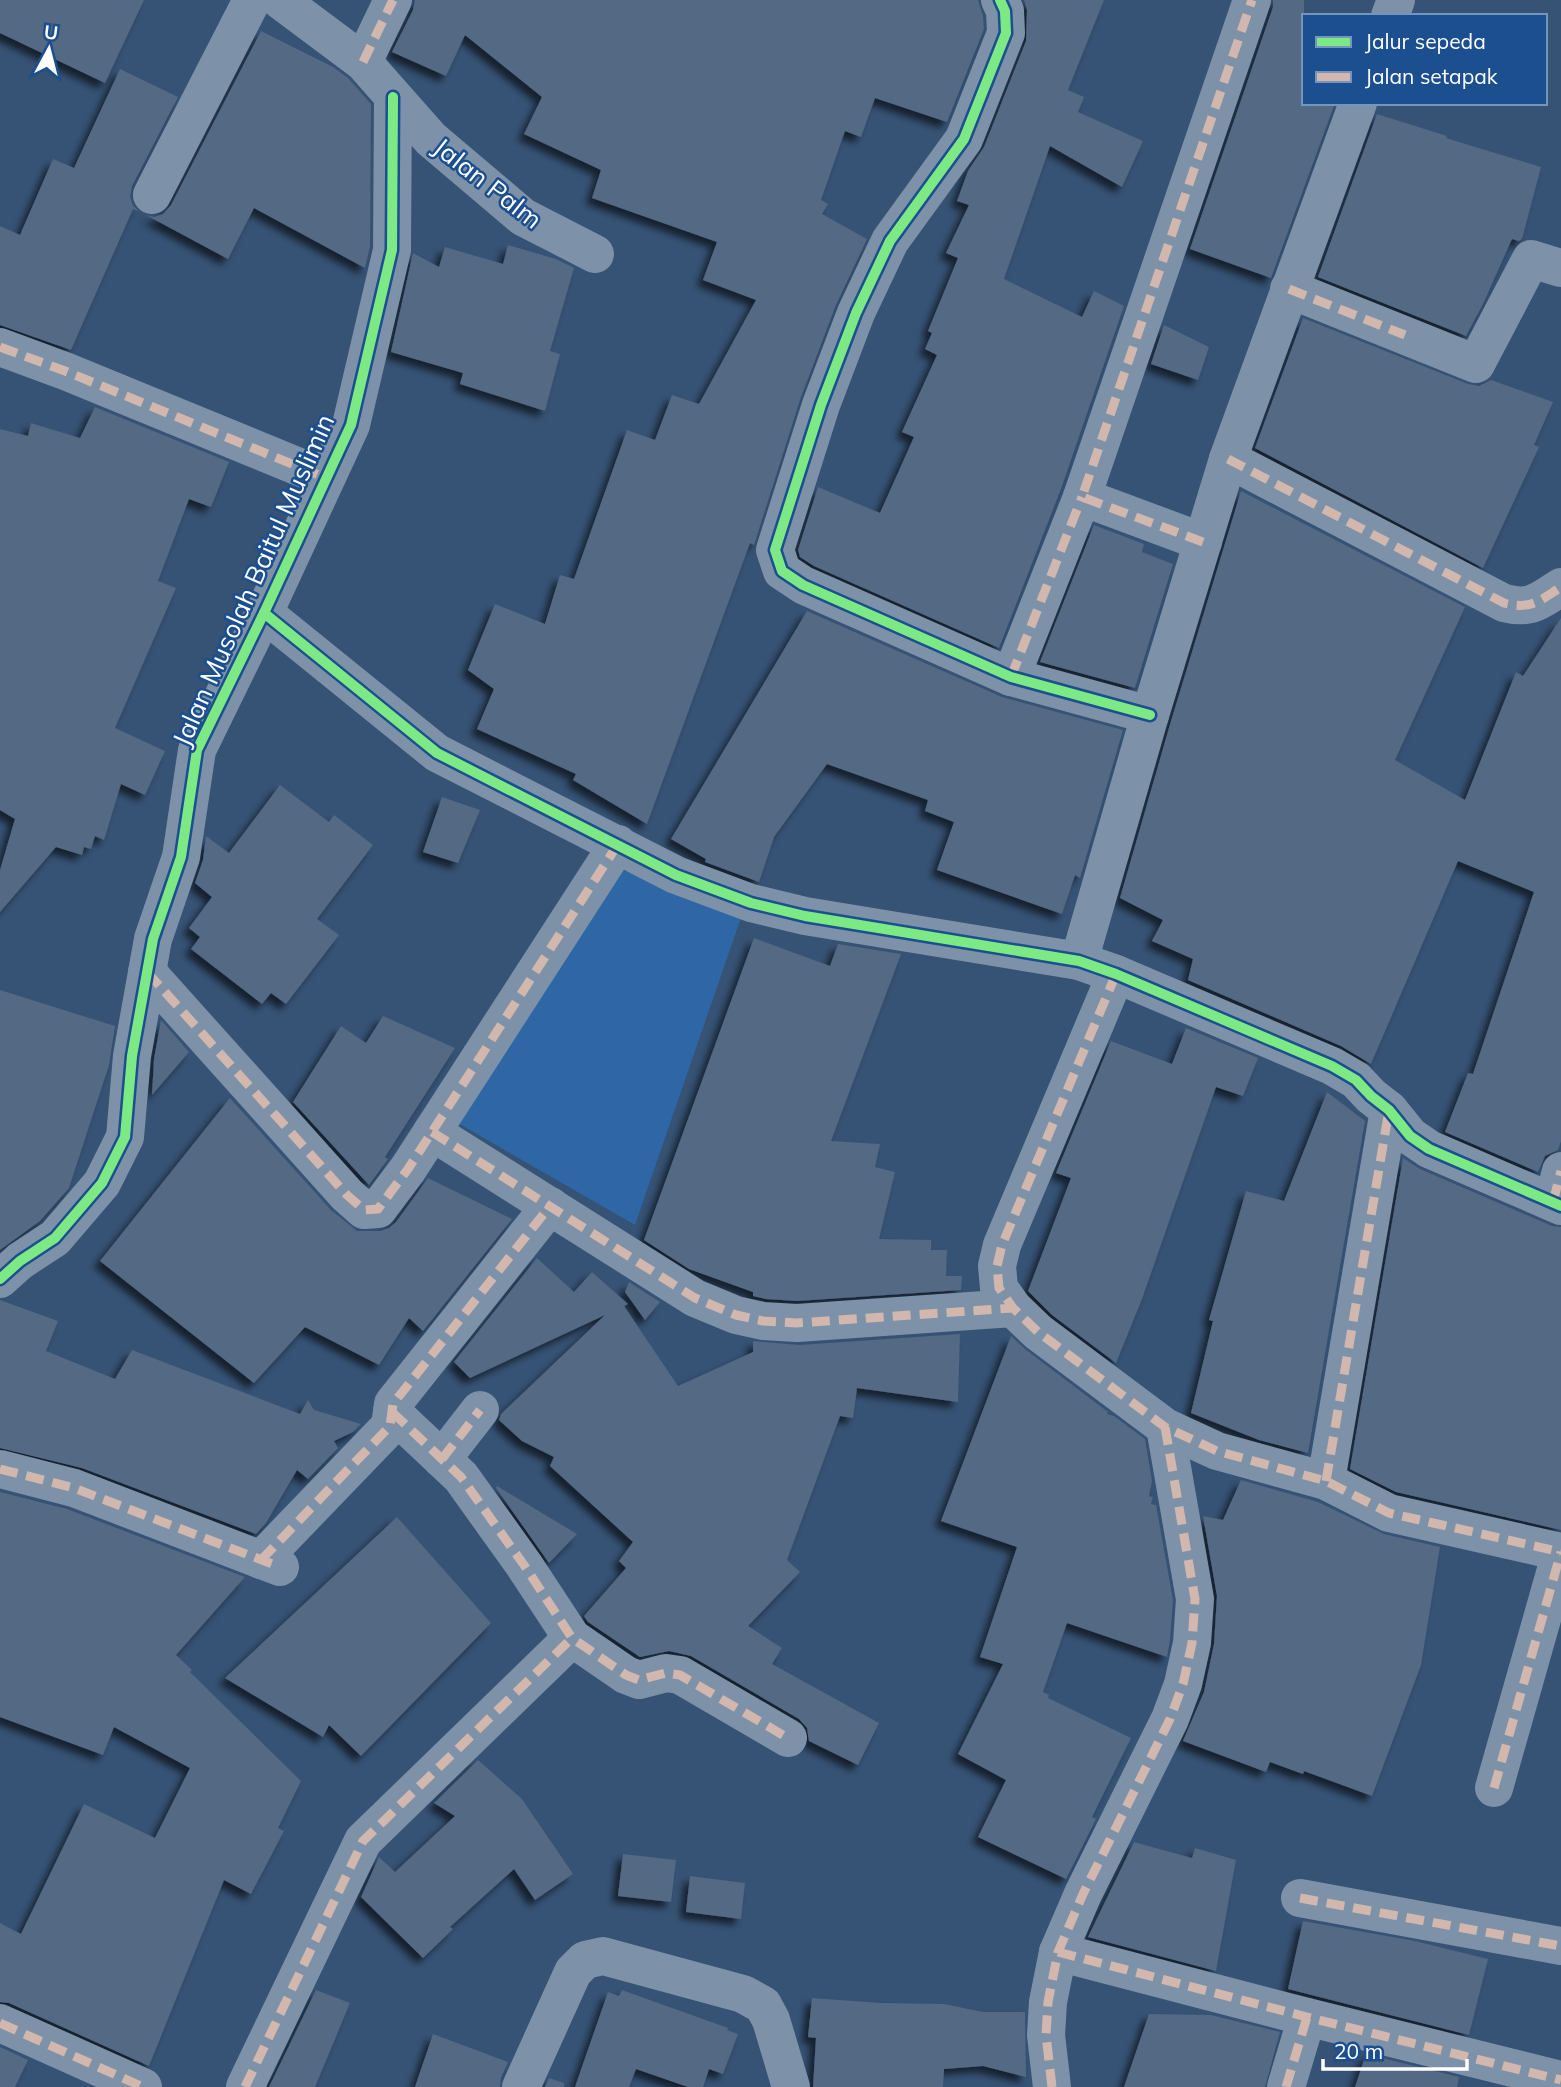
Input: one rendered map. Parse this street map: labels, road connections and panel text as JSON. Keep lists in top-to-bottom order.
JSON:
{
  "streets": {
    "street": ["Jalan Palm", "Jalan Musolah Baitul Muslimin"]
  },
  "crossings": [
    ["Jalan Palm", "Jalan Musolah Baitul Muslimin"]
  ],
  "legend": ["Jalur sepeda", "Jalan setapak"],
  "scale_bar": "20 m",
  "north": "top"
}
